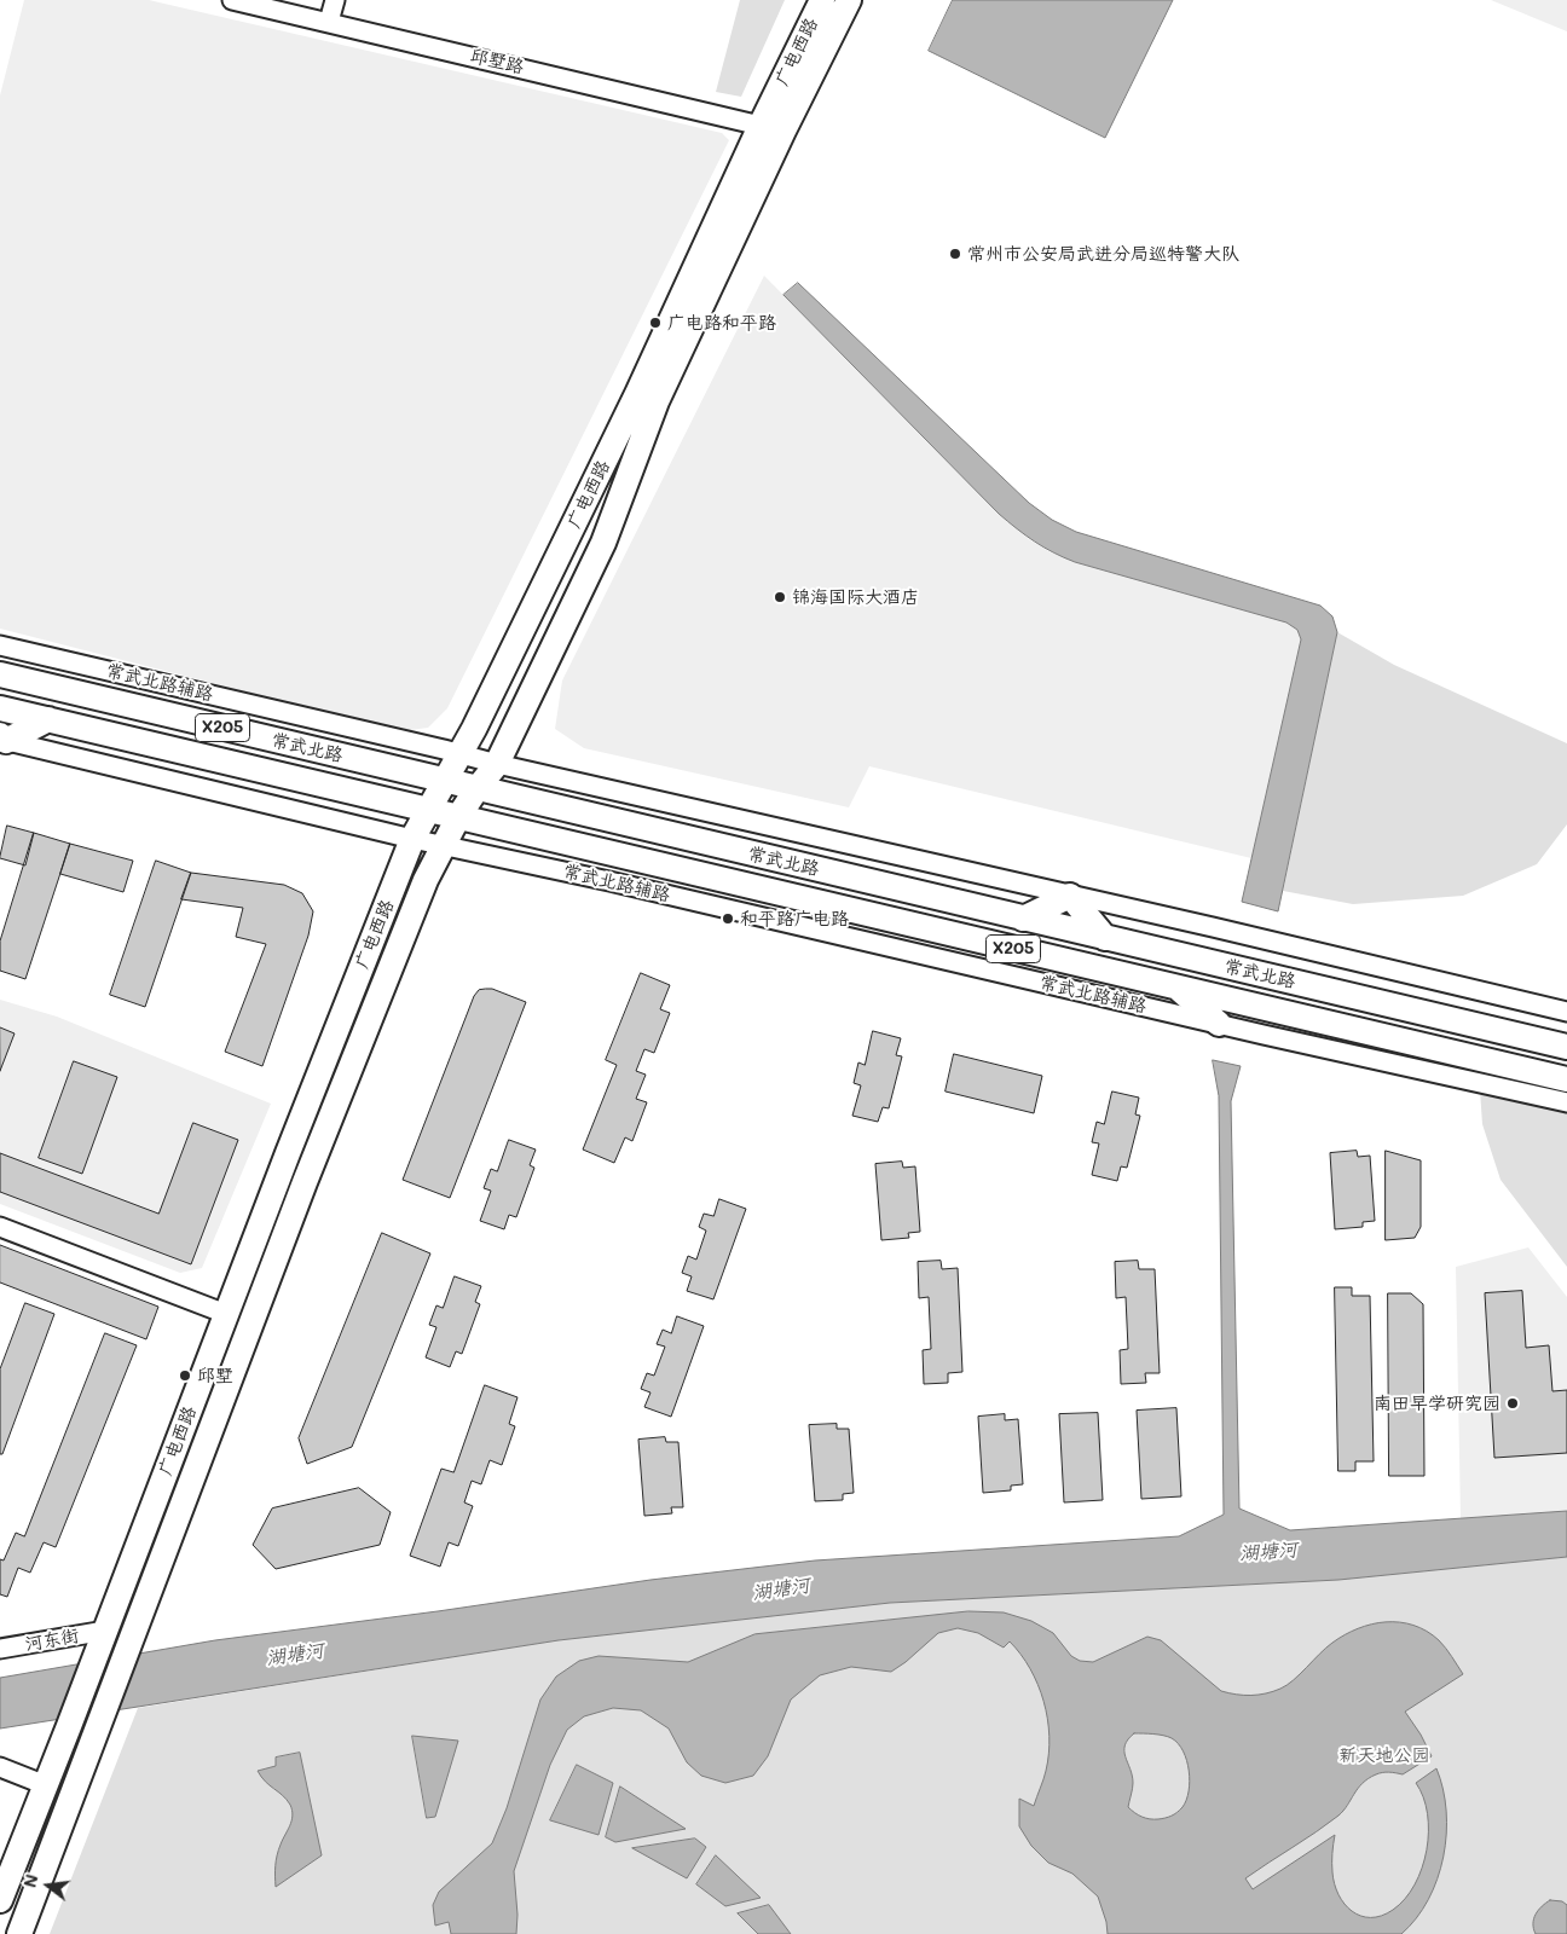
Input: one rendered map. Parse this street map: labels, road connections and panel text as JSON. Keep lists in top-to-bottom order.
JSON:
{
  "streets": {
    "main road": ["广电西路", "X205", "常武北路"],
    "street": ["邱墅路", "常武北路辅路", "河东街"]
  },
  "crossings": [
    ["广电西路", "邱墅路"],
    ["广电西路", "常武北路辅路"],
    ["广电西路", "常武北路"],
    ["广电西路", "河东街"]
  ],
  "water": ["湖塘河"],
  "parks": ["新天地公园"],
  "places": [
    "常州市公安局武进分局巡特警大队",
    "广电路和平路",
    "锦海国际大酒店",
    "和平路广电路",
    "邱墅",
    "南田早学研究园"
  ],
  "north": "left"
}
